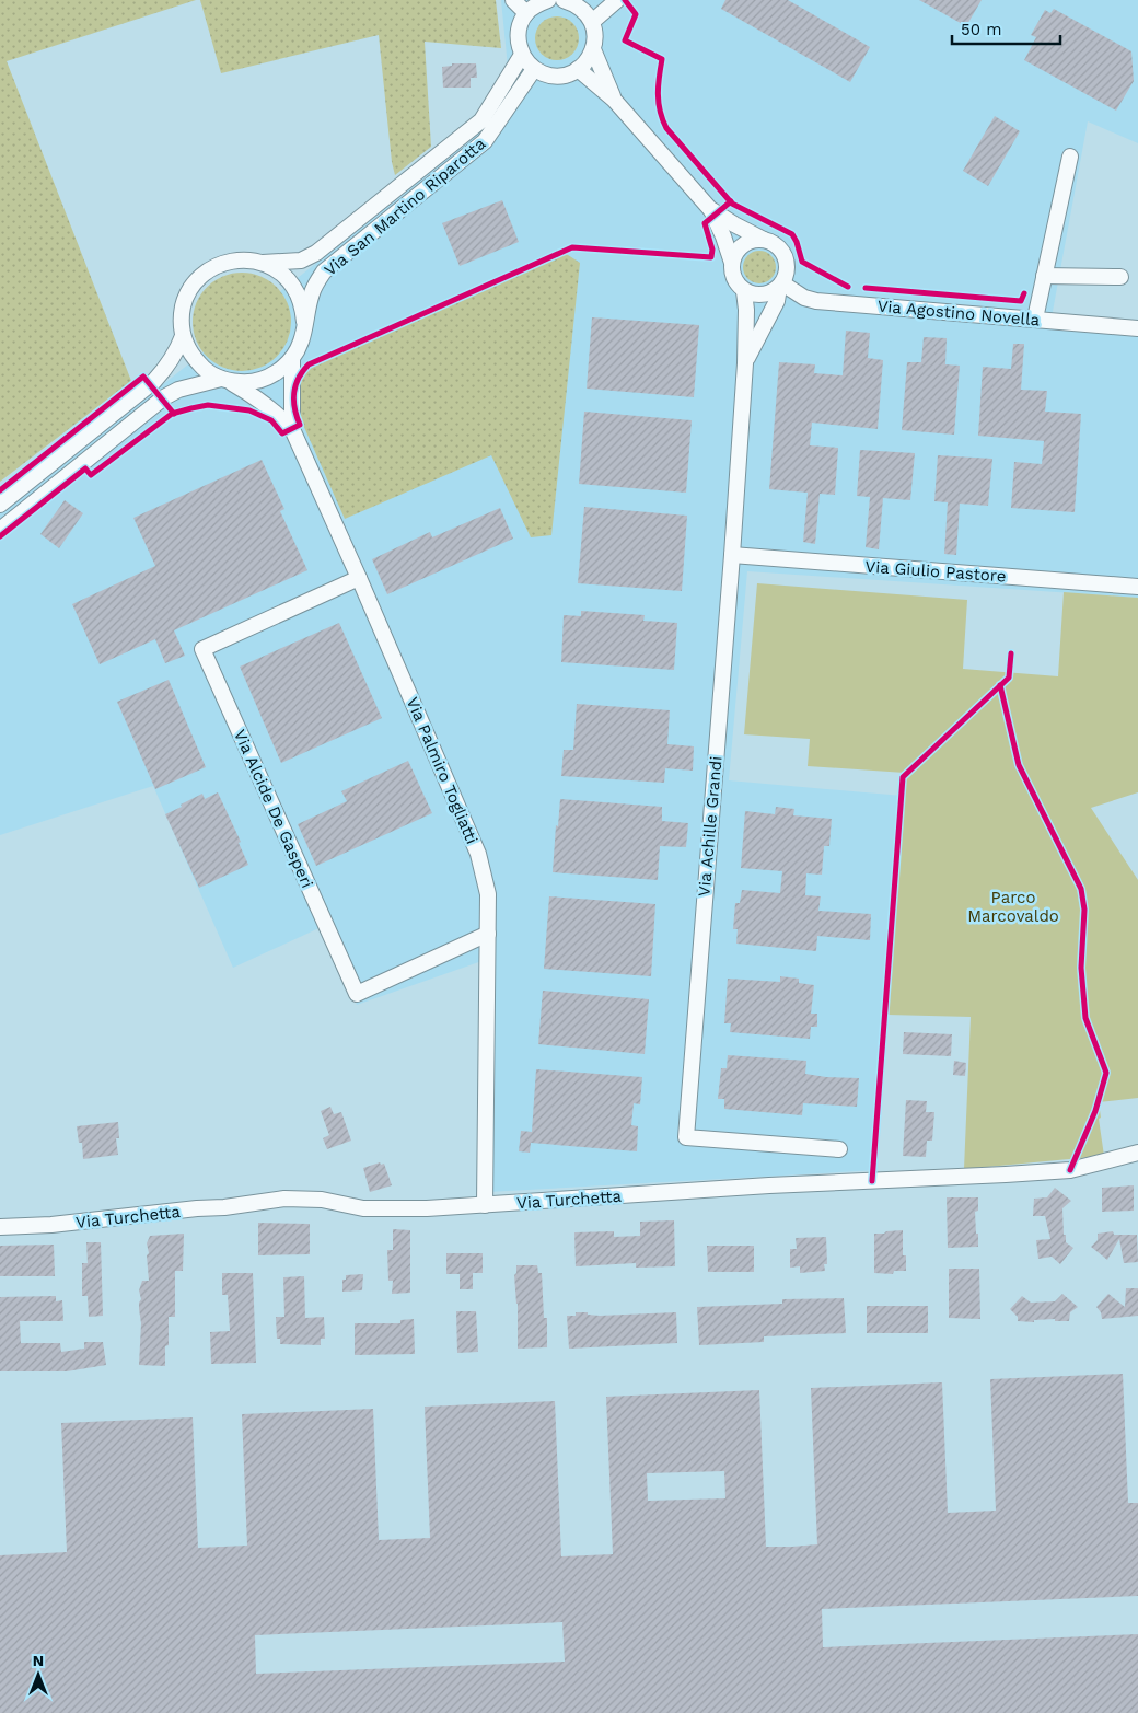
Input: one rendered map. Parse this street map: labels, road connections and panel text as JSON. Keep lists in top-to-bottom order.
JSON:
{
  "streets": {
    "street": [
      "Via San Martino Riparotta",
      "Via Agostino Novella",
      "Via Giulio Pastore",
      "Via Palmiro Togliatti",
      "Via Alcide De Gasperi",
      "Via Achille Grandi",
      "Via Turchetta"
    ]
  },
  "crossings": [
    ["Via San Martino Riparotta", "Via Palmiro Togliatti"],
    ["Via Agostino Novella", "Via Achille Grandi"],
    ["Via Giulio Pastore", "Via Achille Grandi"],
    ["Via Palmiro Togliatti", "Via Alcide De Gasperi"],
    ["Via Palmiro Togliatti", "Via Turchetta"]
  ],
  "parks": ["Parco Marcovaldo"],
  "scale_bar": "50 m",
  "north": "top"
}
